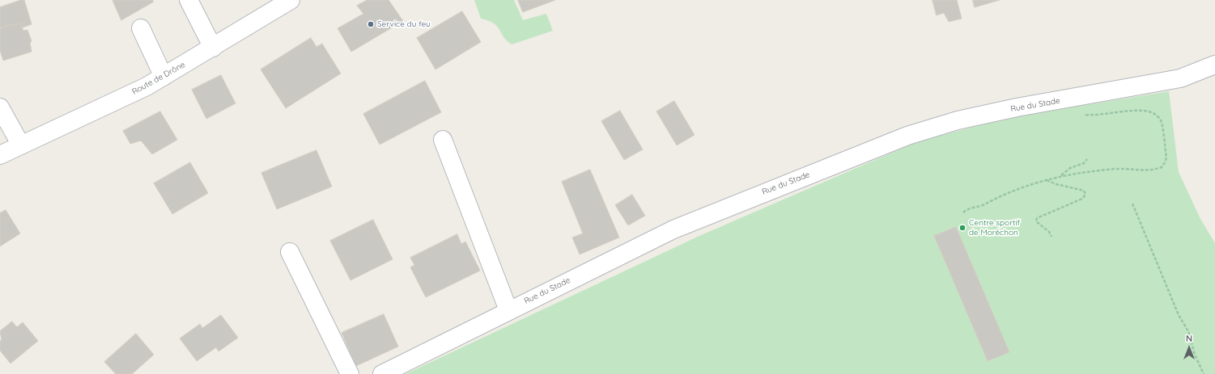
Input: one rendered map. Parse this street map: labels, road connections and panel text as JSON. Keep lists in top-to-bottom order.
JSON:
{
  "streets": {
    "street": ["Route de Drône", "Rue du Stade"]
  },
  "places": ["Service du feu", "Centre sportif de Moréchon"],
  "north": "top"
}
